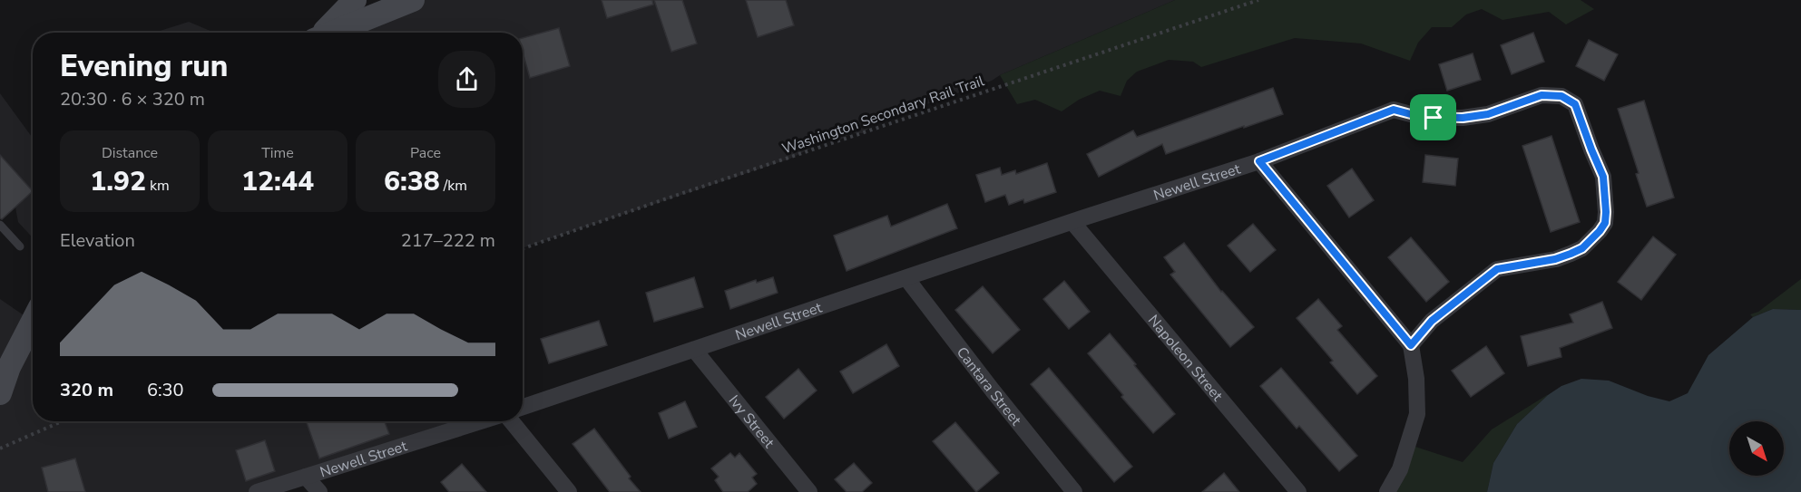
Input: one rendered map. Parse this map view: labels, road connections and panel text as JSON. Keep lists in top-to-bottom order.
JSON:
{
  "streets": {
    "street": [
      "Newell Street",
      "Napoleon Street",
      "Cantara Street",
      "Ivy Street"
    ],
    "path": ["Washington Secondary Rail Trail"]
  },
  "crossings": [
    ["Newell Street", "Napoleon Street"],
    ["Newell Street", "Cantara Street"],
    ["Newell Street", "Ivy Street"]
  ],
  "north": "bottom right",
  "page": {
    "heading": ["Evening run", "20:30 · 6 × 320 m"],
    "stats": [
      ["Distance", "1.92 km"],
      ["Time", "12:44"],
      ["Pace", "6:38 /km"]
    ],
    "chart": ["Elevation", "217–222 m"],
    "list": [
      {
        "name": "320 m",
        "note": "6:30"
      }
    ]
  }
}
